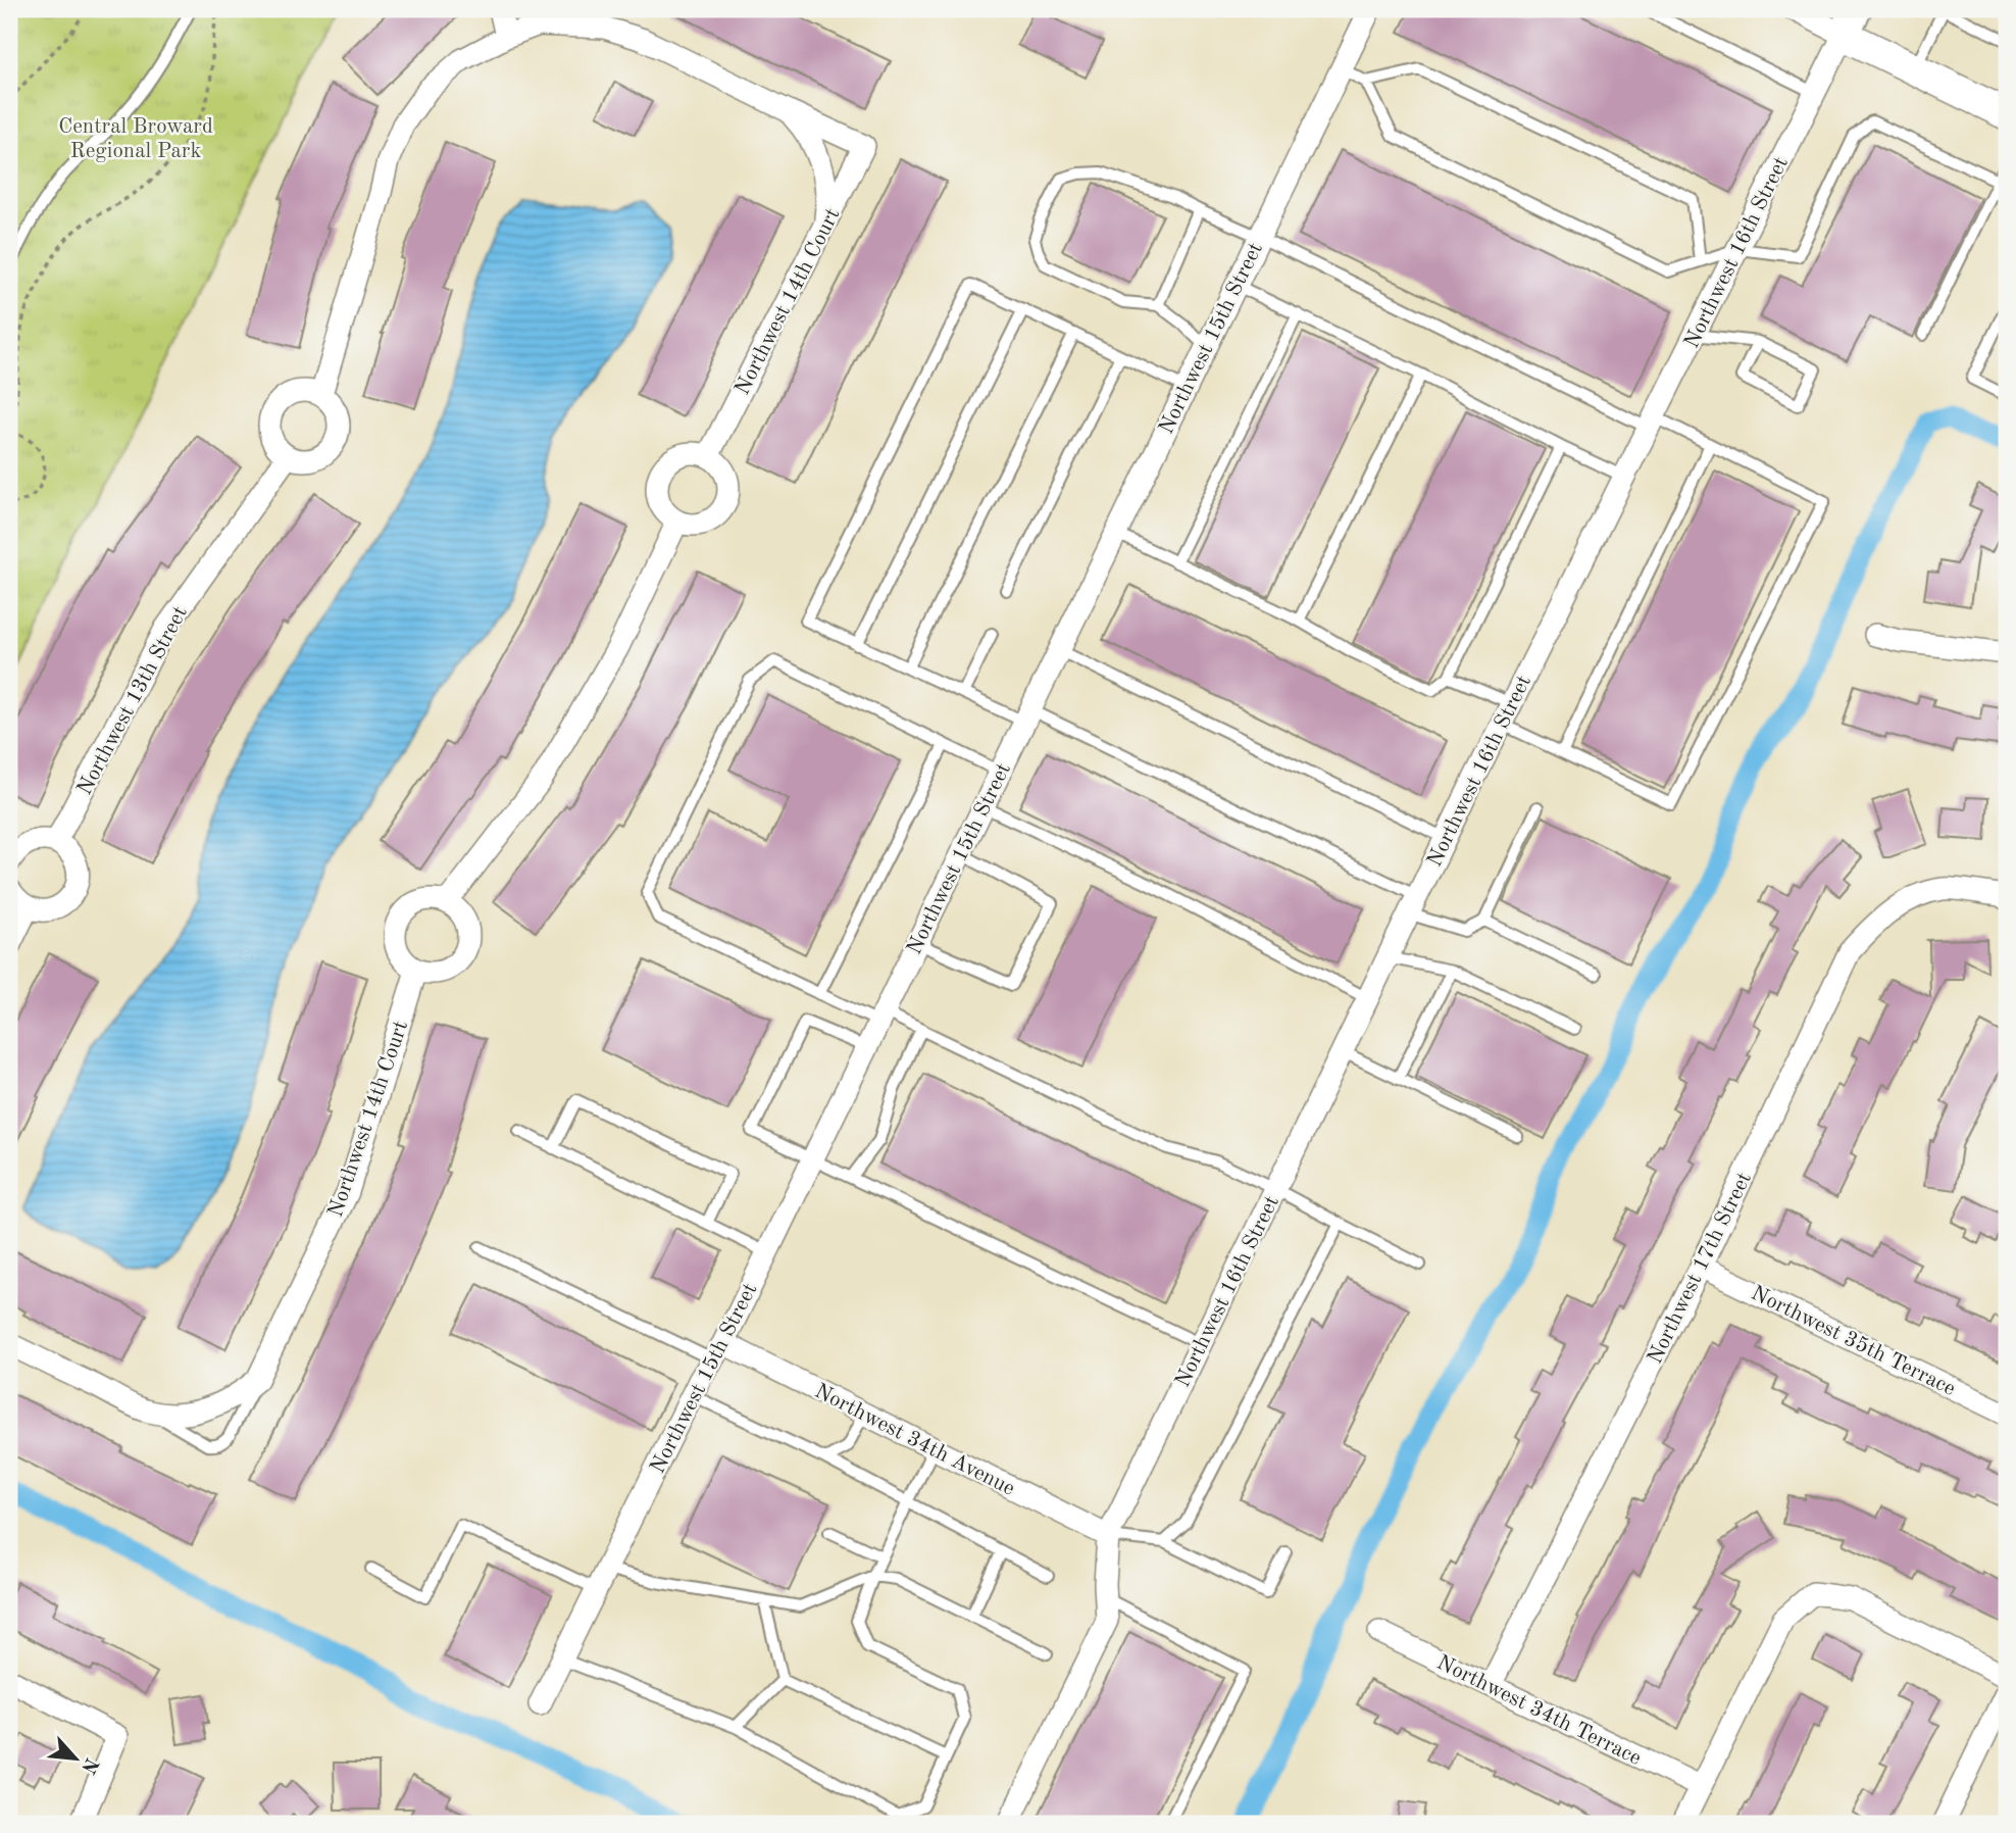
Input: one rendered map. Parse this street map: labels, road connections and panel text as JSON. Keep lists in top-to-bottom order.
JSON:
{
  "streets": {
    "street": [
      "Northwest 16th Street",
      "Northwest 14th Court",
      "Northwest 15th Street",
      "Northwest 13th Street",
      "Northwest 17th Street",
      "Northwest 35th Terrace",
      "Northwest 34th Avenue",
      "Northwest 34th Terrace"
    ]
  },
  "crossings": [
    ["Northwest 16th Street", "Northwest 34th Avenue"],
    ["Northwest 15th Street", "Northwest 34th Avenue"],
    ["Northwest 17th Street", "Northwest 35th Terrace"],
    ["Northwest 17th Street", "Northwest 34th Terrace"]
  ],
  "parks": ["Central Broward Regional Park"],
  "north": "bottom right"
}
